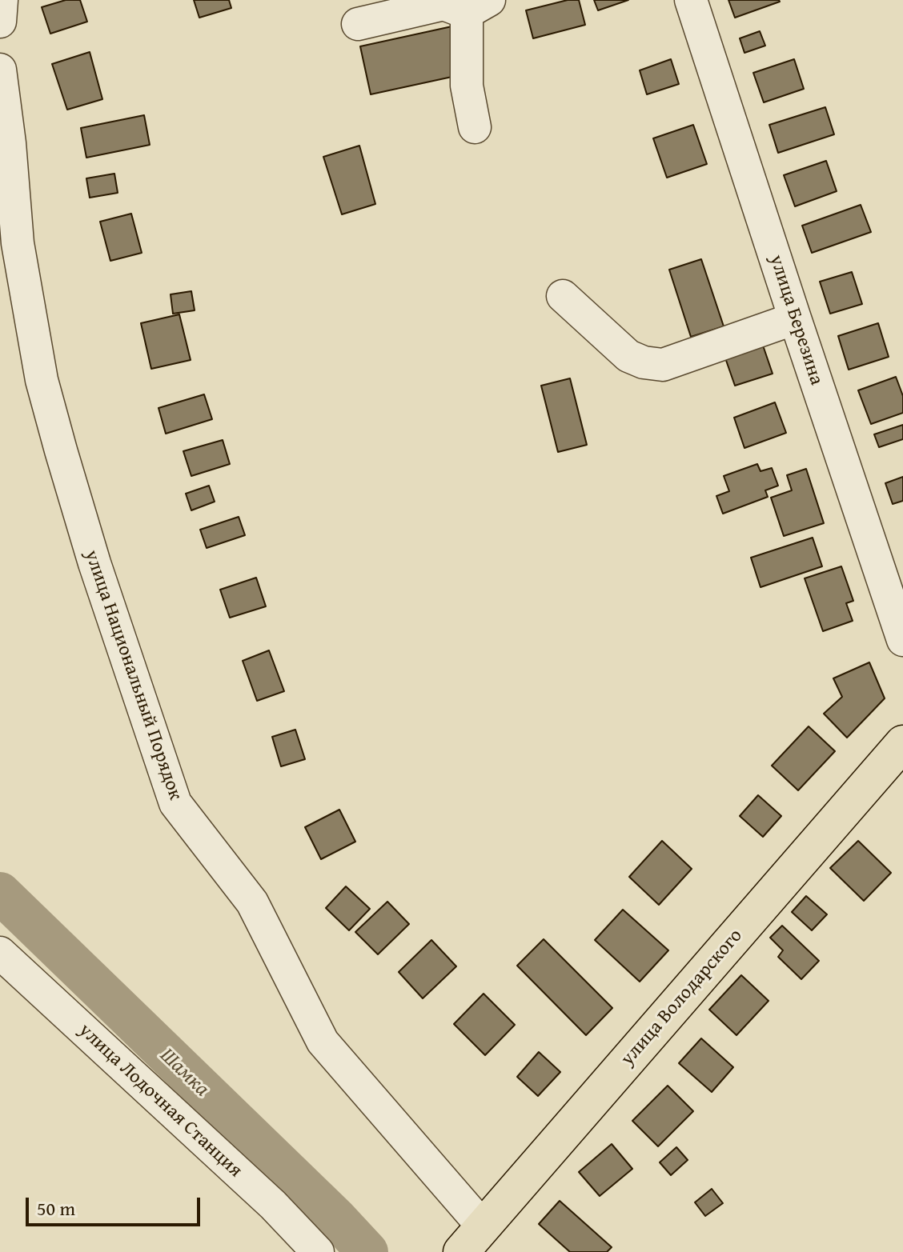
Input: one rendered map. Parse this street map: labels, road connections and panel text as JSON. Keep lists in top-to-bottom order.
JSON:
{
  "streets": {
    "main road": ["улица Володарского"],
    "street": ["улица Березина", "улица Национальный Порядок", "улица Лодочная Станция"]
  },
  "crossings": [
    ["улица Национальный Порядок", "улица Володарского"]
  ],
  "water": ["Шамка"],
  "scale_bar": "50 m"
}
